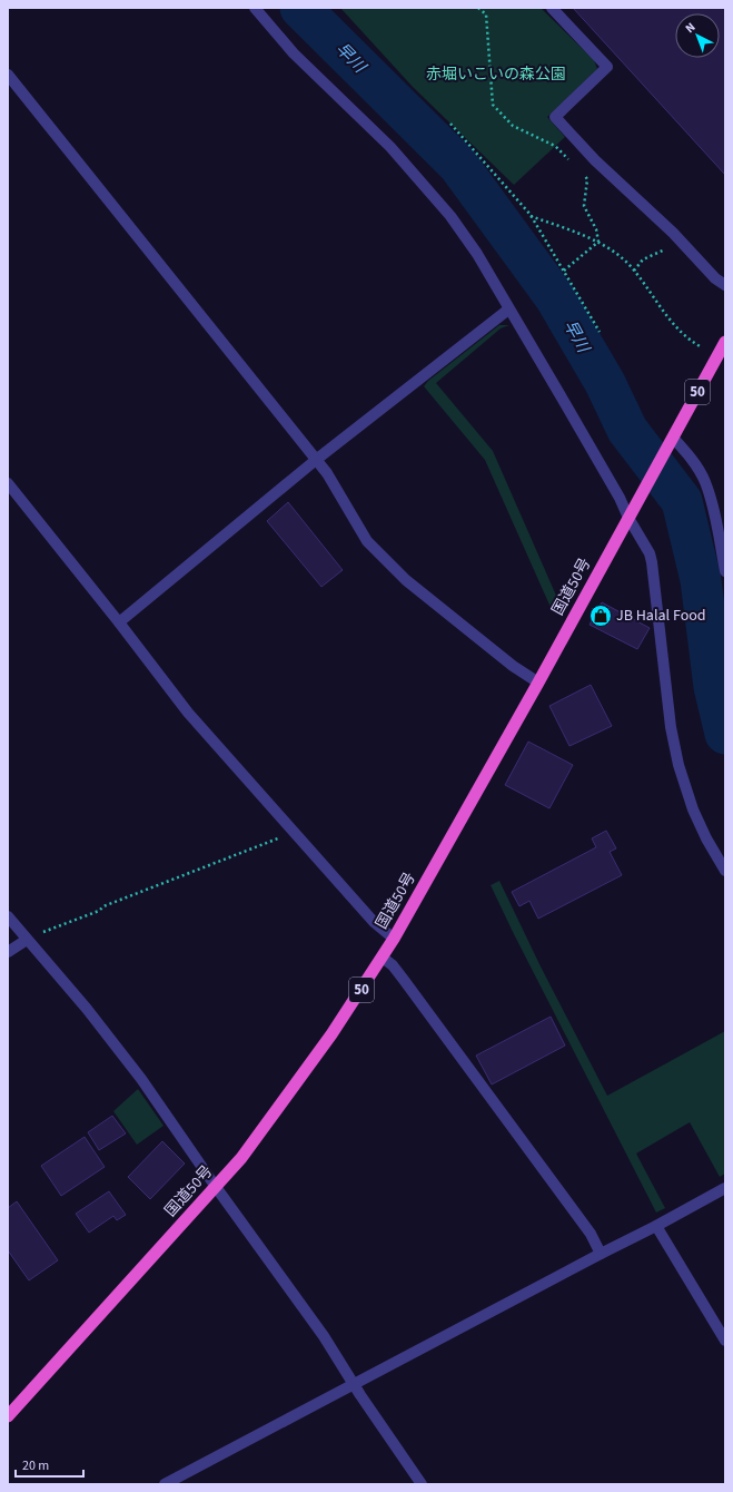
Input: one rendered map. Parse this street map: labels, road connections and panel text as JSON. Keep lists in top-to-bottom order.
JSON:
{
  "streets": {
    "highway": ["50", "国道50号"]
  },
  "water": ["早川"],
  "parks": ["赤堀いこいの森公園"],
  "places": {
    "shop": ["JB Halal Food"]
  },
  "scale_bar": "20 m",
  "north": "top left"
}
